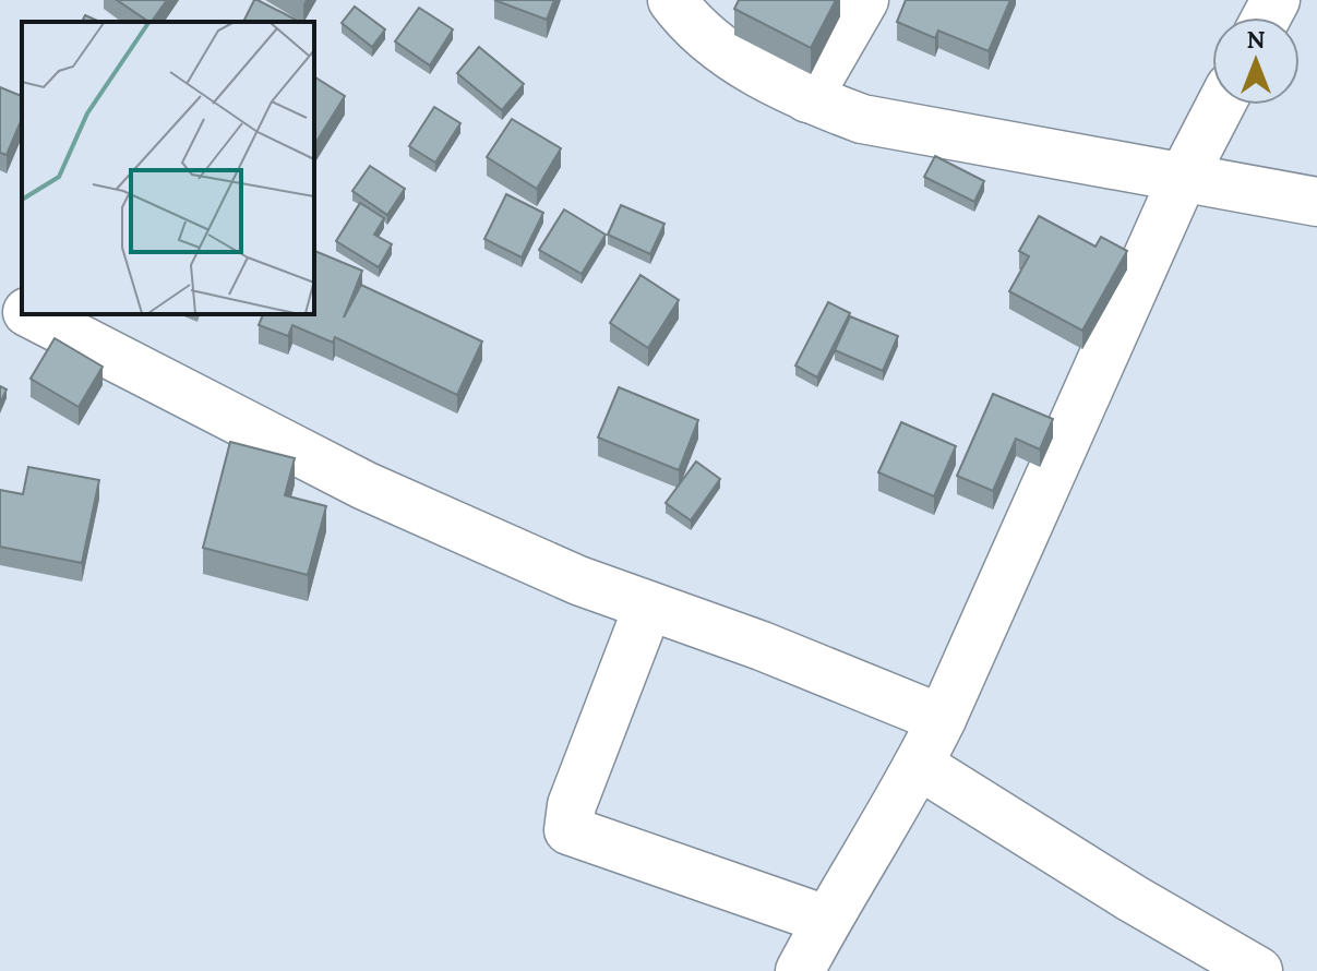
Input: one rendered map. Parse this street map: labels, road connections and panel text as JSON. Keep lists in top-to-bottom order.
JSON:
{
  "north": "top"
}
